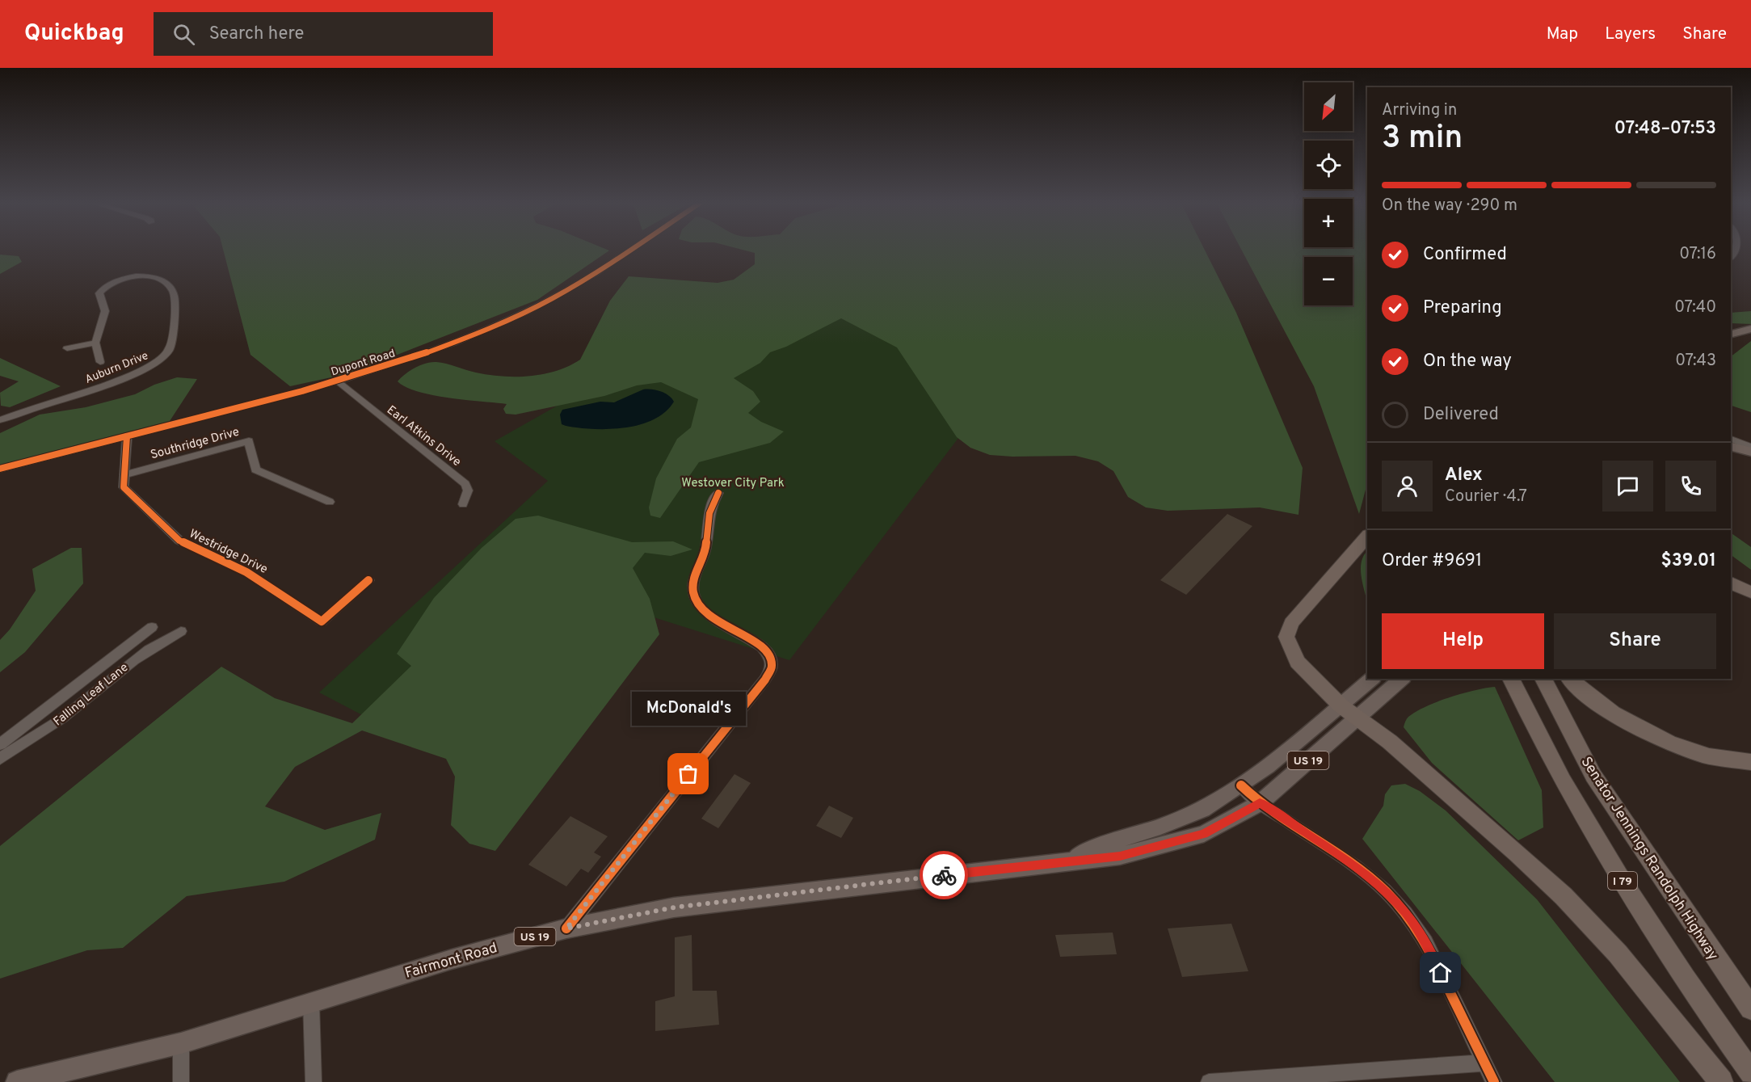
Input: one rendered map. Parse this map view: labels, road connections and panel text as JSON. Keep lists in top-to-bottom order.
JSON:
{
  "streets": {
    "highway": ["Senator Jennings Randolph Highway", "I 79"],
    "main road": ["US 19", "Fairmont Road"],
    "street": [
      "Dupont Road",
      "Auburn Drive",
      "Earl Atkins Drive",
      "Southridge Drive",
      "Westridge Drive",
      "Falling Leaf Lane"
    ]
  },
  "crossings": [
    ["Dupont Road", "Earl Atkins Drive"],
    ["Dupont Road", "Westridge Drive"],
    ["Southridge Drive", "Westridge Drive"]
  ],
  "parks": ["Westover City Park"],
  "places": ["McDonald's"],
  "north": "bottom left",
  "page": {
    "header": "Quickbag",
    "search": "Search here",
    "nav": ["Map", "Layers", "Share"],
    "map_buttons": ["+", "−"],
    "heading": ["3 min", "Arriving in", "07:48–07:53"],
    "panel": [
      "Alex",
      "Courier · 4.7",
      "Order #9691",
      "$39.01"
    ],
    "bar": "On the way · 290 m",
    "list": [
      ["Confirmed", "07:16"],
      ["Preparing", "07:40"],
      ["On the way", "07:43"],
      "Delivered"
    ],
    "buttons": ["Help", "Share"],
    "bubble": "McDonald's"
  }
}
